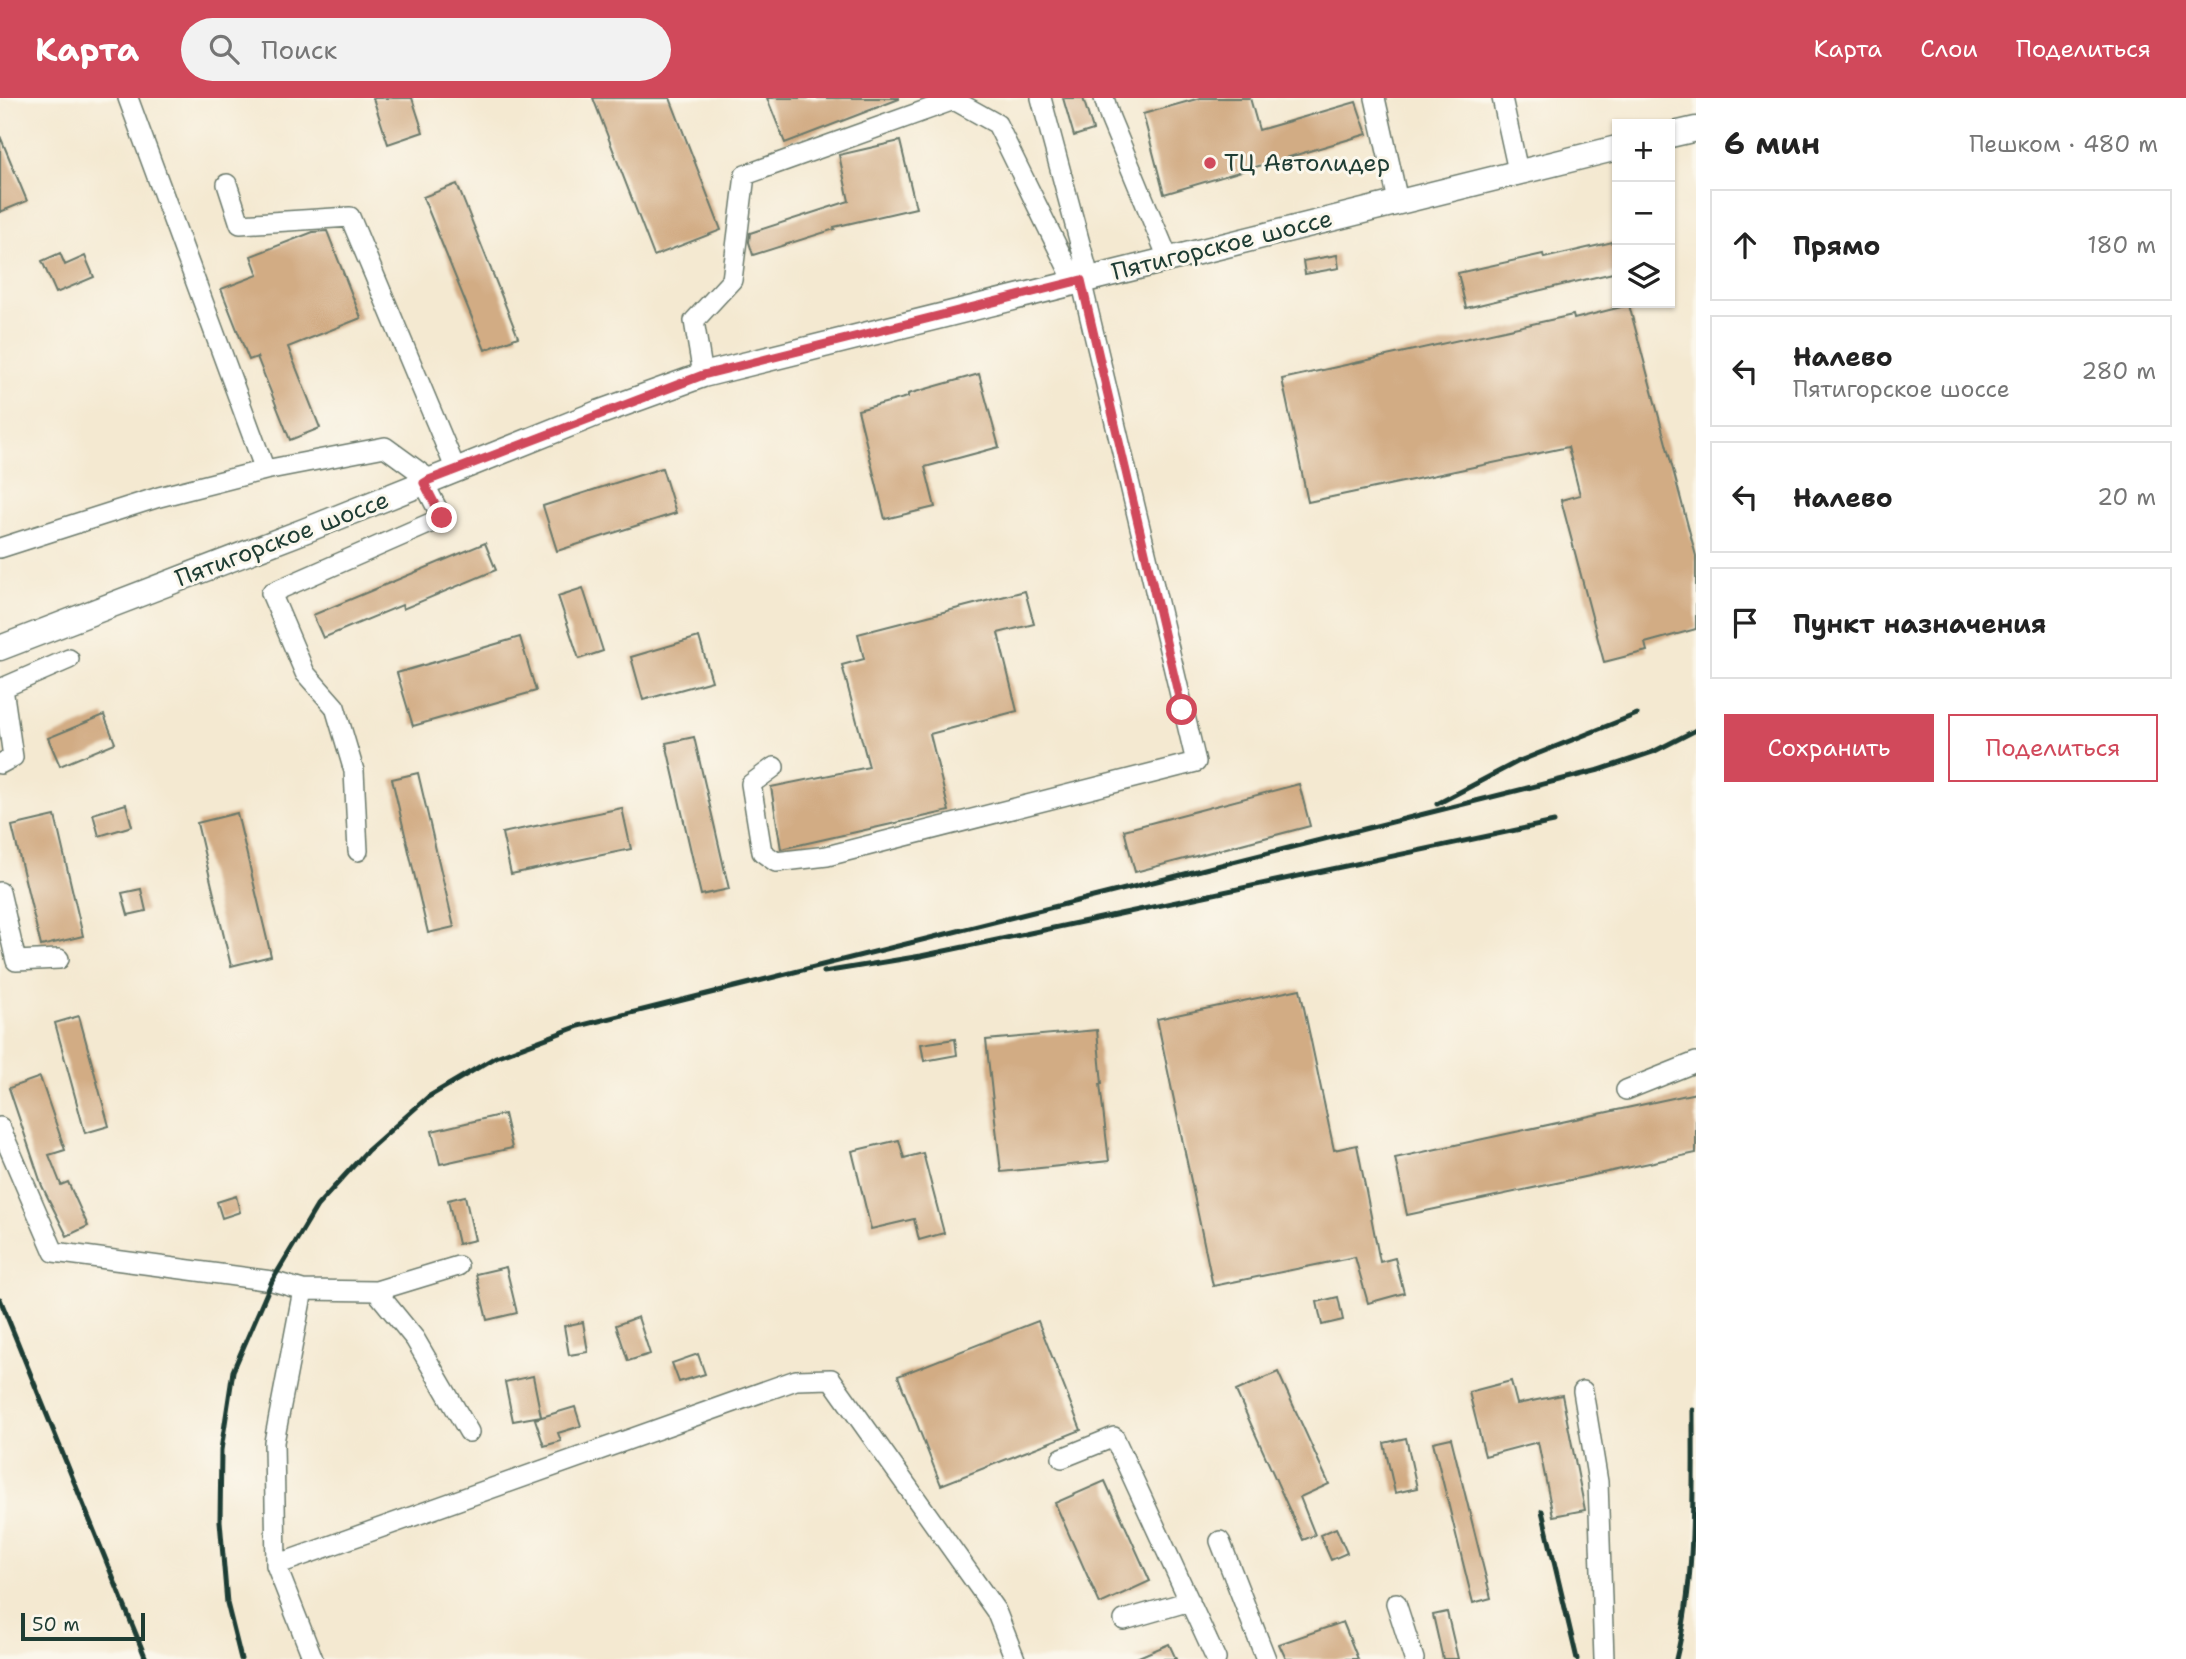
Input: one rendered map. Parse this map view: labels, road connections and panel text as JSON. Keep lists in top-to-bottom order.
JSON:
{
  "streets": {
    "main road": ["Пятигорское шоссе"]
  },
  "places": ["ТЦ Автолидер"],
  "scale_bar": "50 m",
  "page": {
    "header": "Карта",
    "search": "Поиск",
    "nav": ["Карта", "Слои", "Поделиться"],
    "heading": ["6 мин", "Пешком · 480 m"],
    "map_buttons": ["+", "−"],
    "list": [
      ["Прямо", "180 m"],
      ["Налево", "Пятигорское шоссе", "280 m"],
      ["Налево", "20 m"],
      "Пункт назначения"
    ],
    "buttons": ["Сохранить", "Поделиться"],
    "scale": "50 m"
  }
}
